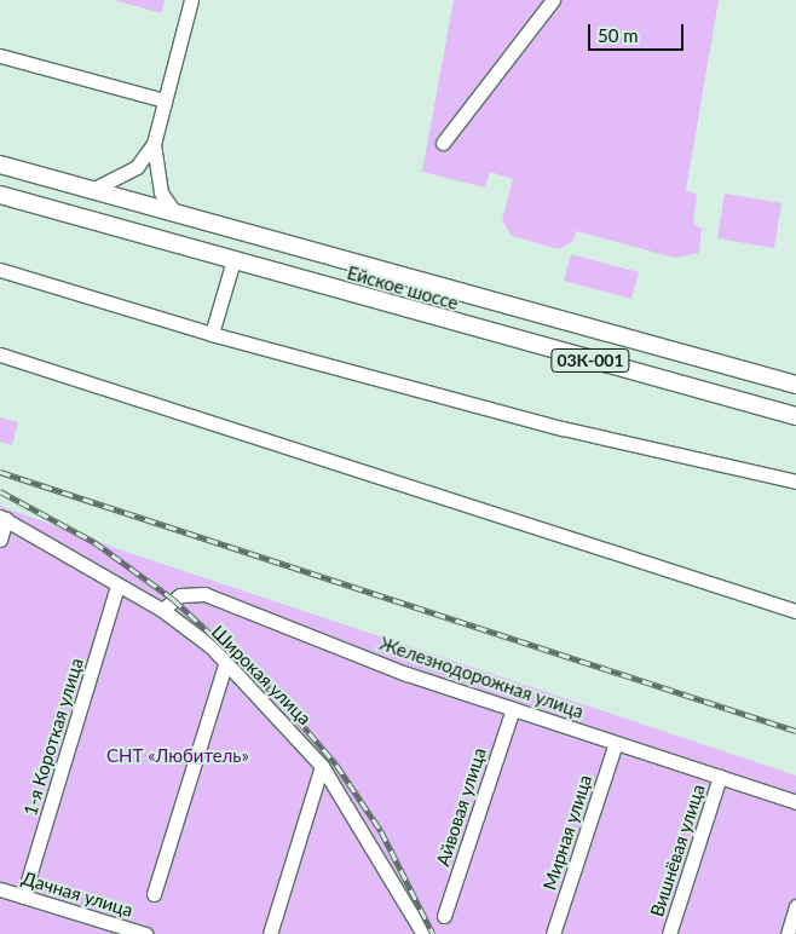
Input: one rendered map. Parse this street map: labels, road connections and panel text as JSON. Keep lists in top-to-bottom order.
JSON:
{
  "streets": {
    "main road": ["Ейское шоссе", "03К-001"],
    "street": [
      "Широкая улица",
      "Железнодорожная улица",
      "1-я Короткая улица",
      "Айвовая улица",
      "Мирная улица",
      "Вишнёвая улица",
      "Дачная улица"
    ]
  },
  "crossings": [
    ["Широкая улица", "Железнодорожная улица"],
    ["Широкая улица", "1-я Короткая улица"],
    ["Железнодорожная улица", "Айвовая улица"],
    ["Железнодорожная улица", "Мирная улица"],
    ["Железнодорожная улица", "Вишнёвая улица"],
    ["1-я Короткая улица", "Дачная улица"]
  ],
  "parks": ["СНТ «Любитель»"],
  "scale_bar": "50 m"
}
